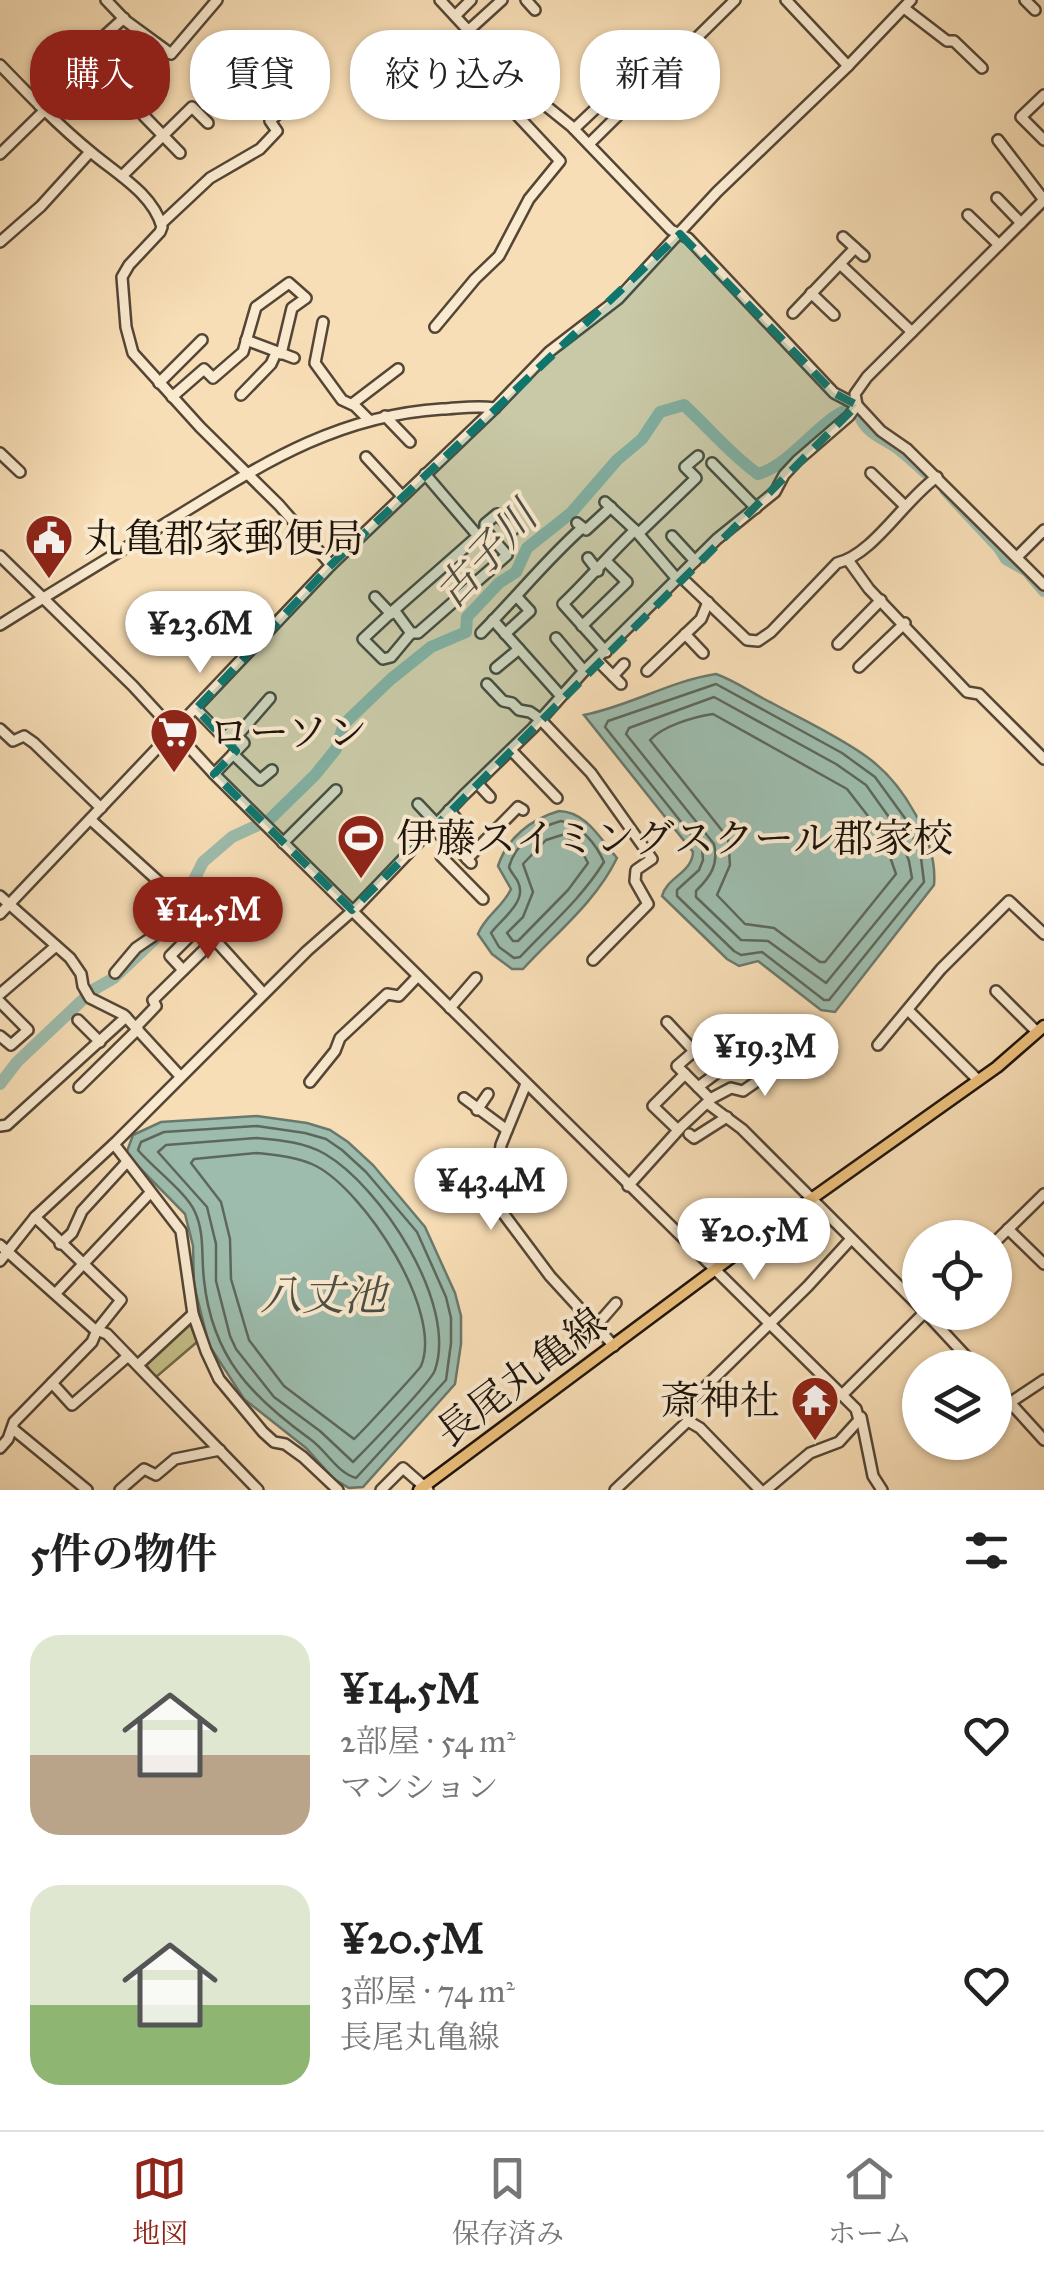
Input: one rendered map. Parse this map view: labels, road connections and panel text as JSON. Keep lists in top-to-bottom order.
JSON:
{
  "streets": {
    "main road": ["長尾丸亀線"]
  },
  "water": ["古子川", "八丈池"],
  "places": {
    "public building": ["丸亀郡家郵便局"],
    "supermarket": ["ローソン"],
    "sports": ["伊藤スイミングスクール郡家校"],
    "temple": ["斎神社"]
  },
  "page": {
    "chip": [
      "購入",
      "賃貸",
      "絞り込み",
      "新着"
    ],
    "price": [
      "¥23.6M",
      "¥14.5M",
      "¥19.3M",
      "¥43.4M",
      "¥20.5M"
    ],
    "heading": "5件の物件",
    "list": [
      {
        "name": "¥14.5M",
        "note": "2部屋 · 54 m² · マンション"
      },
      {
        "name": "¥20.5M",
        "note": "3部屋 · 74 m² · 長尾丸亀線"
      }
    ],
    "tabs": ["地図", "保存済み", "ホーム"]
  }
}
